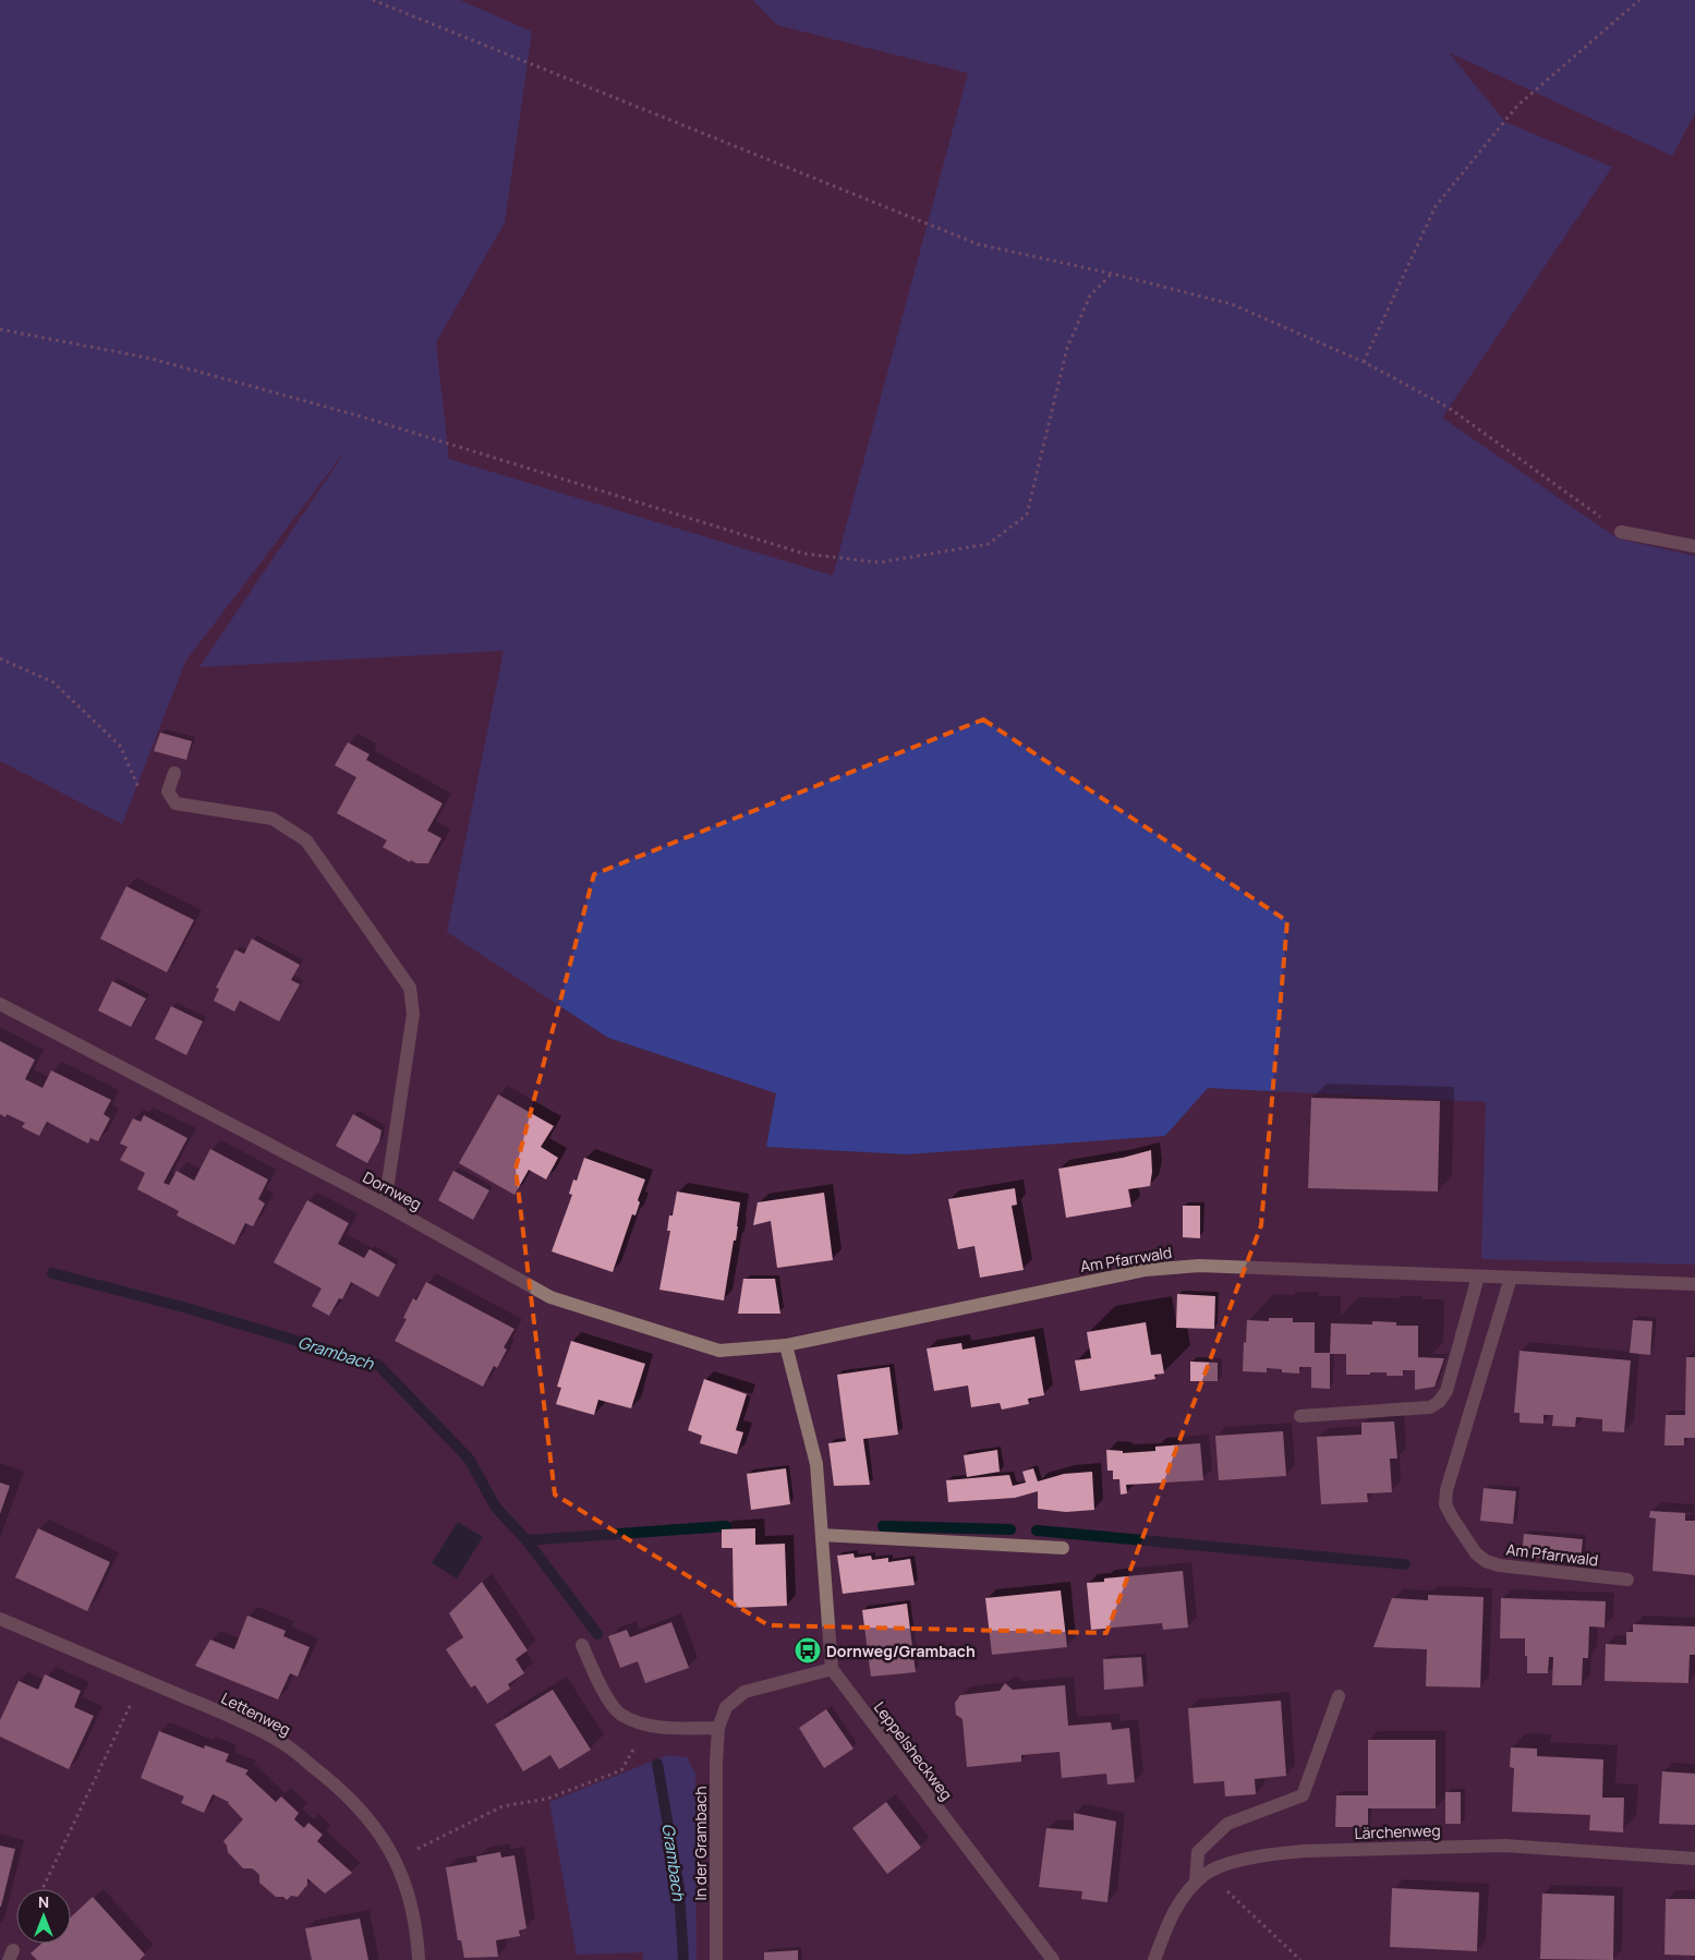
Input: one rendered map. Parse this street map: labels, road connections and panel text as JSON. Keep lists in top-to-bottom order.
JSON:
{
  "streets": {
    "street": [
      "Dornweg",
      "Am Pfarrwald",
      "Lettenweg",
      "Leppelsheckweg",
      "Lärchenweg",
      "In der Grambach"
    ]
  },
  "crossings": [
    ["Dornweg", "Am Pfarrwald"],
    ["Leppelsheckweg", "In der Grambach"]
  ],
  "water": ["Grambach"],
  "places": {
    "bus stop": ["Dornweg/Grambach"]
  },
  "north": "top"
}
